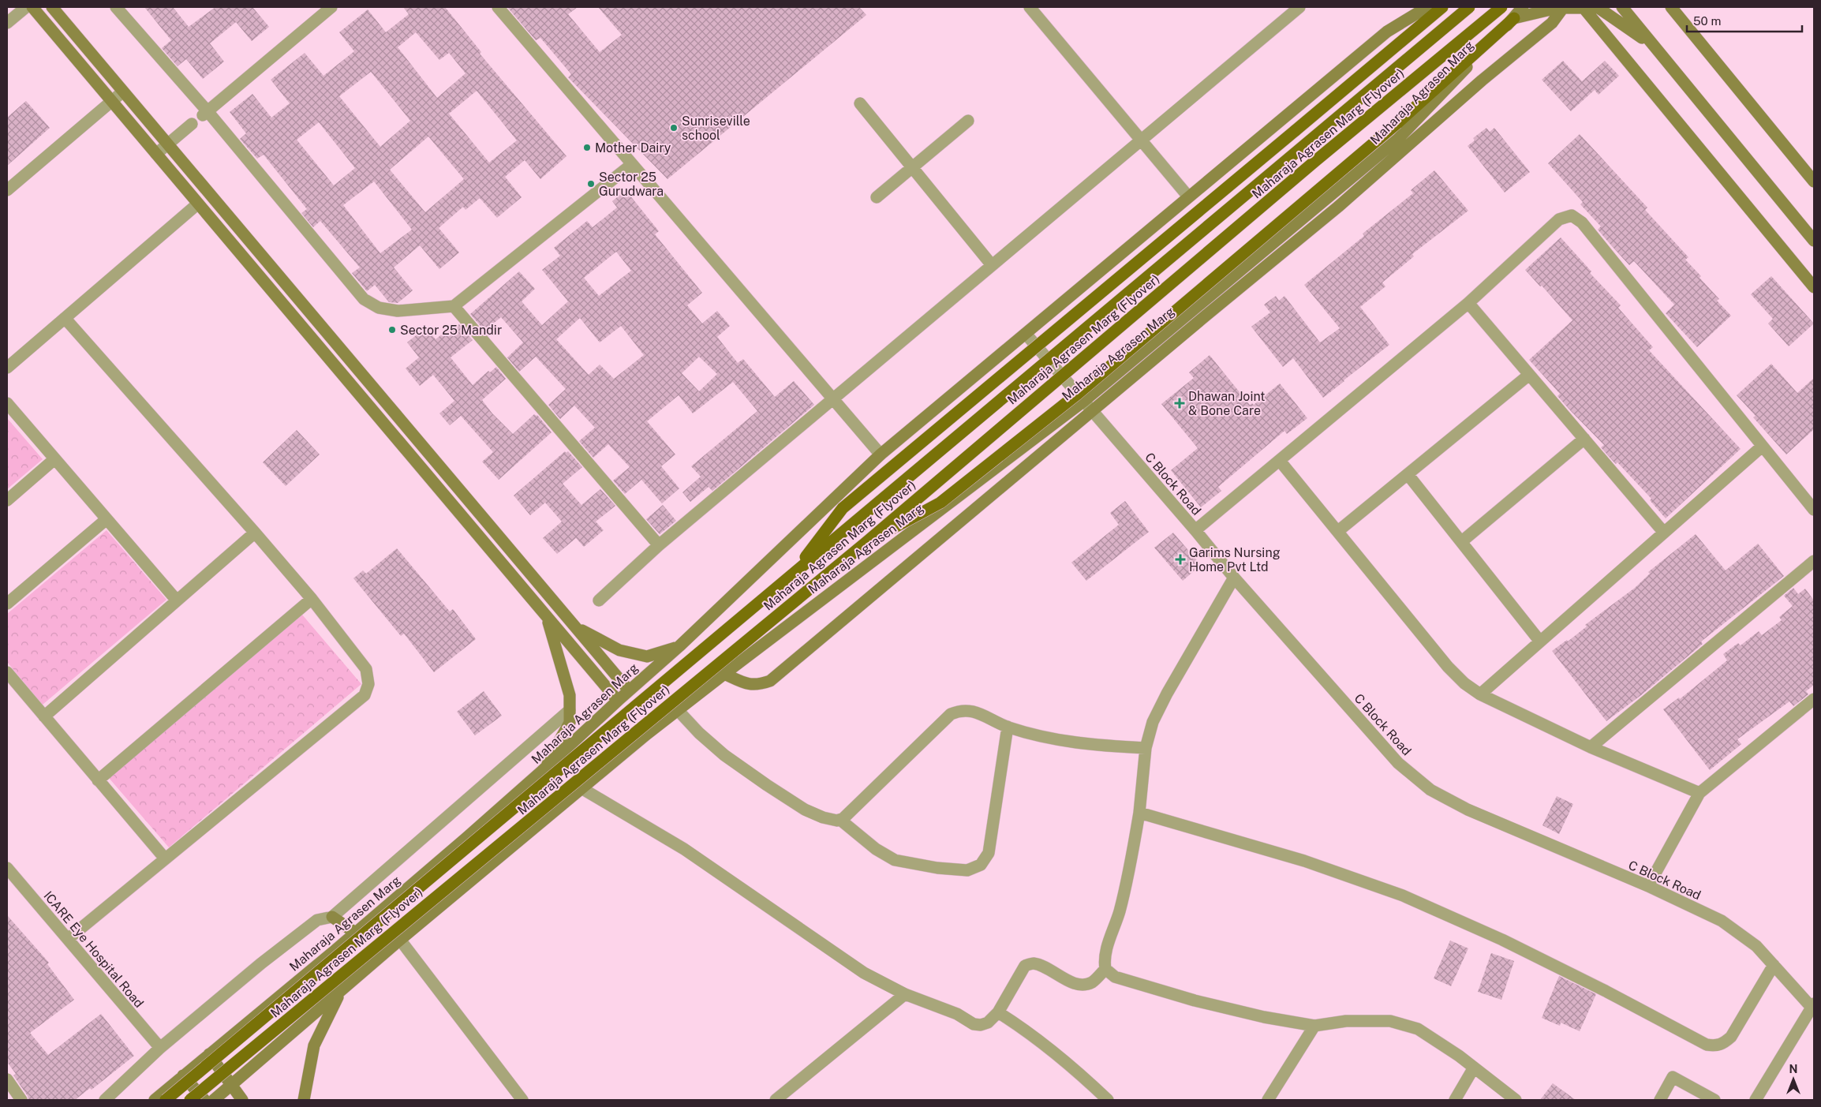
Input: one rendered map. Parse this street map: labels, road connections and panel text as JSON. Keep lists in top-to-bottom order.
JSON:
{
  "streets": {
    "main road": ["Maharaja Agrasen Marg", "Maharaja Agrasen Marg (Flyover)"],
    "street": ["C Block Road", "ICARE Eye Hospital Road"]
  },
  "crossings": [
    ["Maharaja Agrasen Marg", "C Block Road"]
  ],
  "places": {
    "other": [
      "Sunriseville school",
      "Mother Dairy",
      "Sector 25 Gurudwara",
      "Sector 25 Mandir"
    ],
    "health": ["Dhawan Joint & Bone Care", "Garims Nursing Home Pvt Ltd"]
  },
  "scale_bar": "50 m",
  "north": "top"
}
